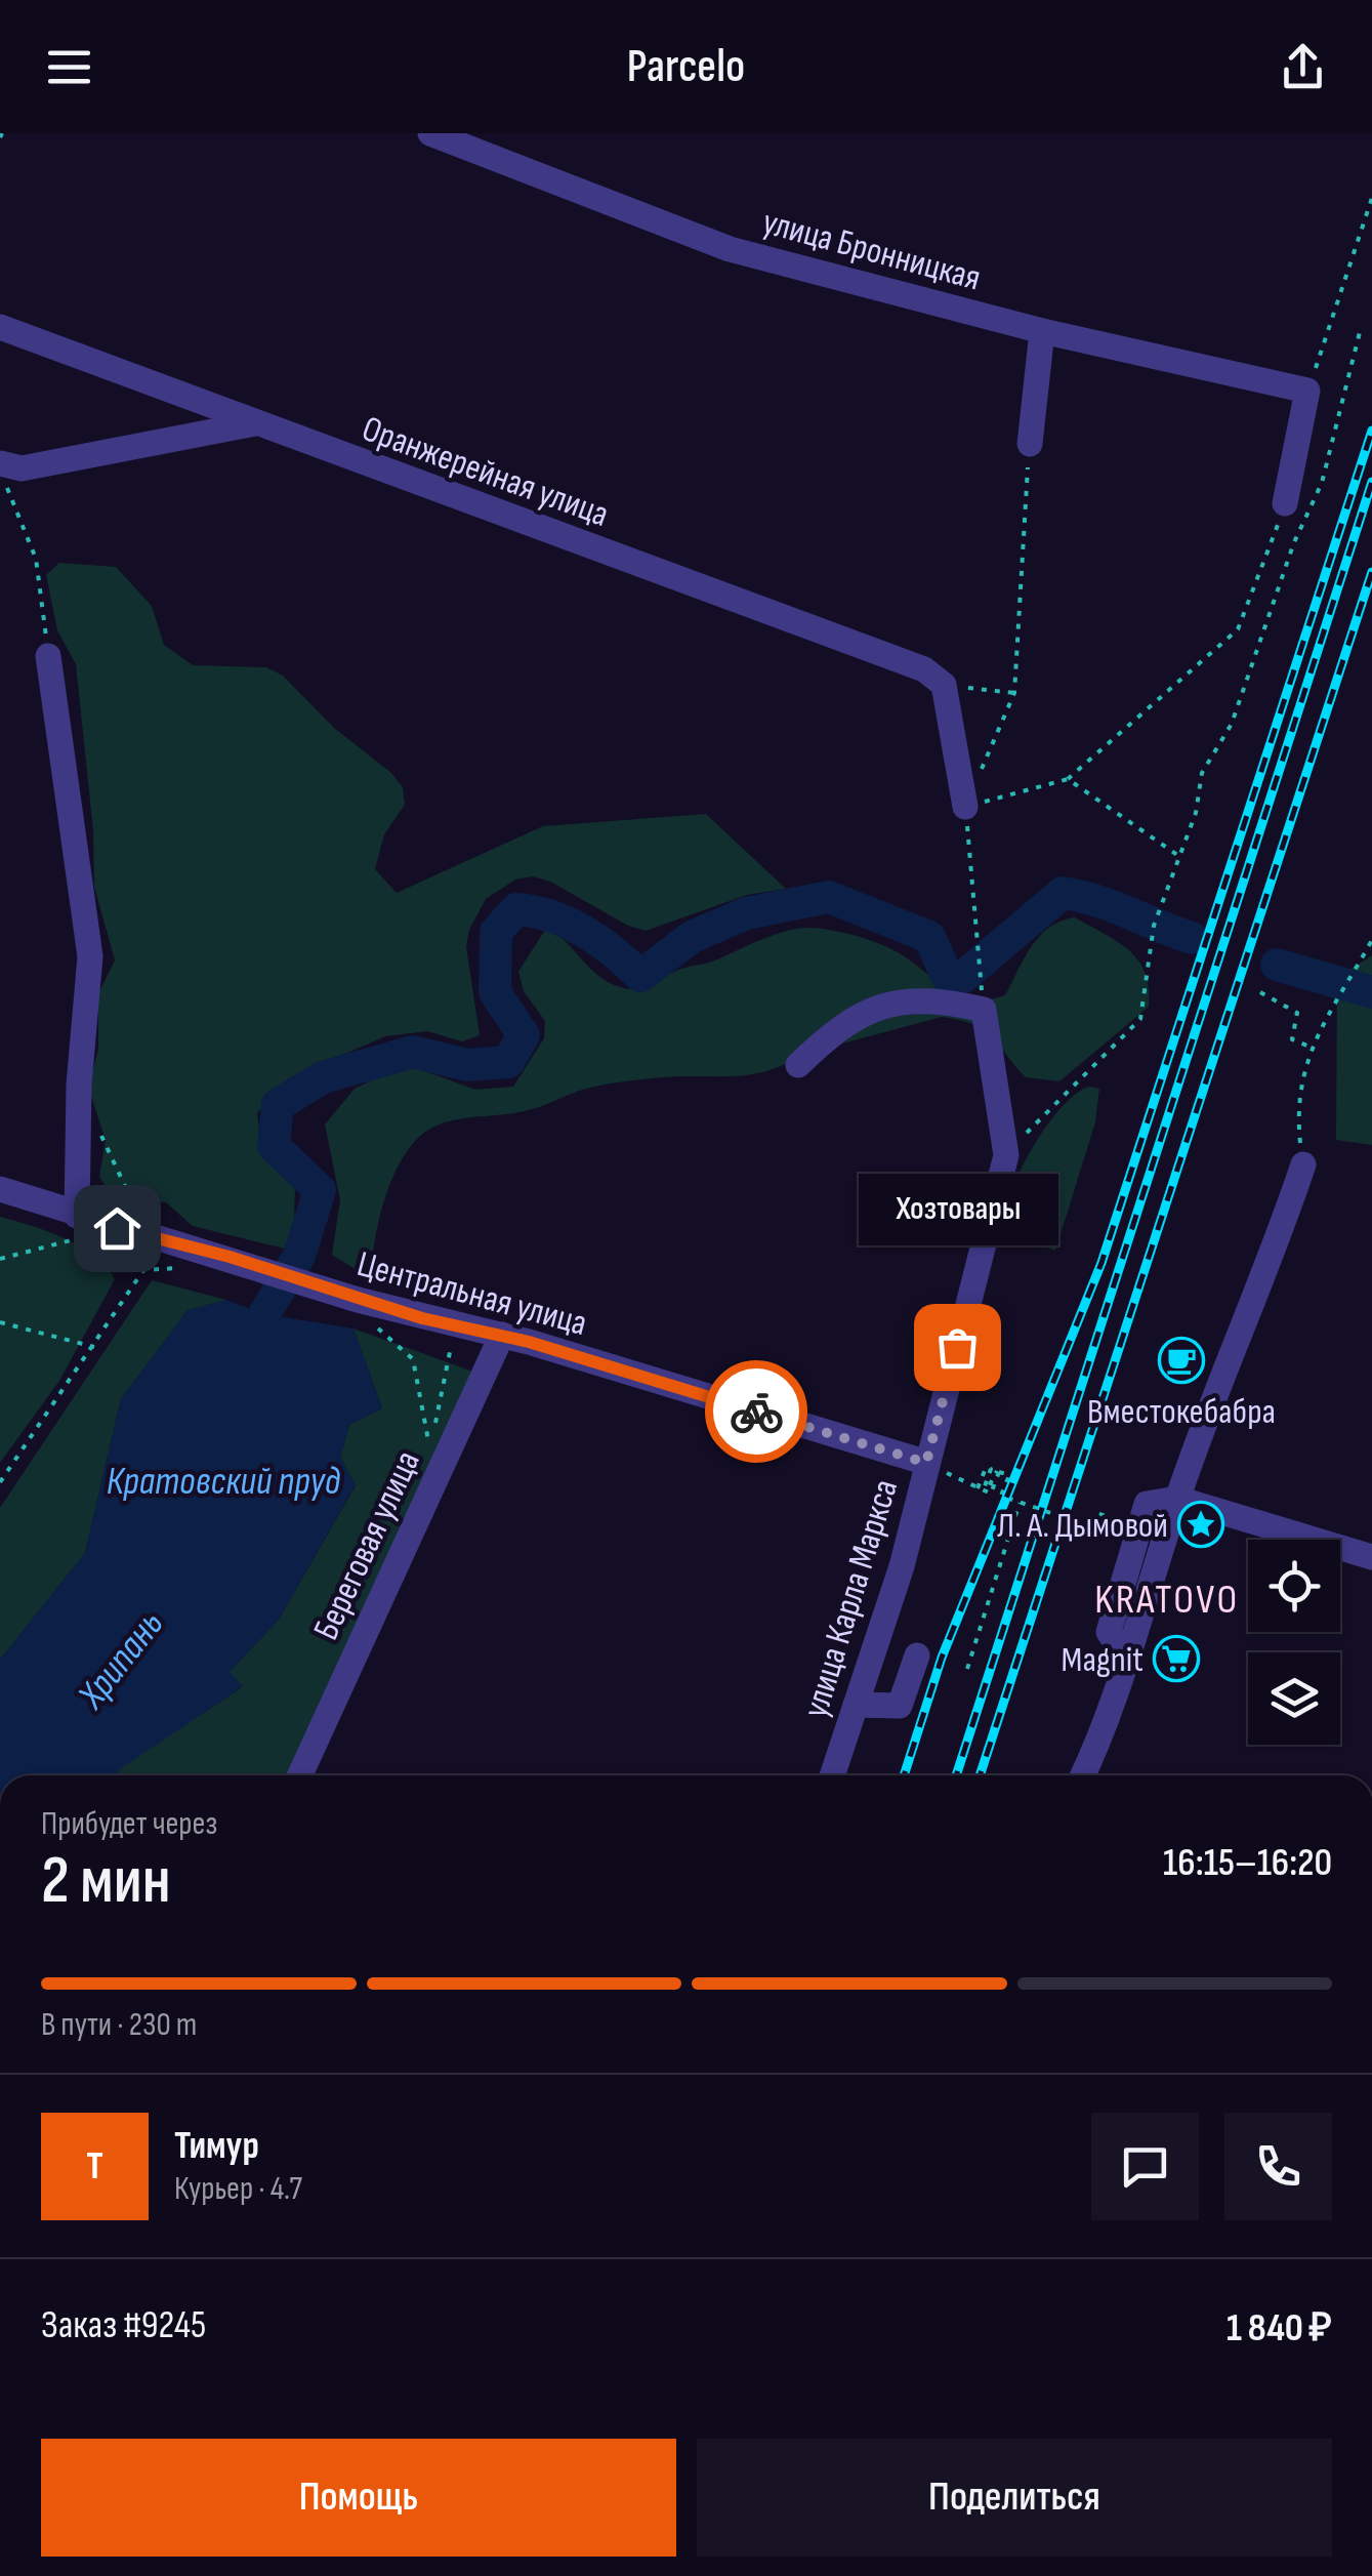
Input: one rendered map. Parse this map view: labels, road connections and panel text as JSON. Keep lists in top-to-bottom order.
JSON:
{
  "streets": {
    "street": [
      "улица Бронницкая",
      "Оранжерейная улица",
      "Центральная улица",
      "Береговая улица",
      "улица Карла Маркса"
    ]
  },
  "crossings": [
    ["Центральная улица", "Береговая улица"],
    ["Центральная улица", "улица Карла Маркса"]
  ],
  "districts": ["KRATOVO"],
  "water": ["Кратовский пруд", "Хрипань"],
  "places": {
    "other": ["Хозтовары"],
    "cafe": ["Вместокебабра"],
    "place": ["Л. А. Дымовой"],
    "supermarket": ["Magnit"]
  },
  "page": {
    "header": "Parcelo",
    "bubble": "Хозтовары",
    "heading": ["2 мин", "Прибудет через", "16:15–16:20"],
    "panel": [
      "Тимур",
      "Курьер · 4.7",
      "Заказ #9245",
      "1 840 ₽"
    ],
    "bar": "В пути · 230 m",
    "round": "Т",
    "buttons": ["Помощь", "Поделиться"]
  }
}
